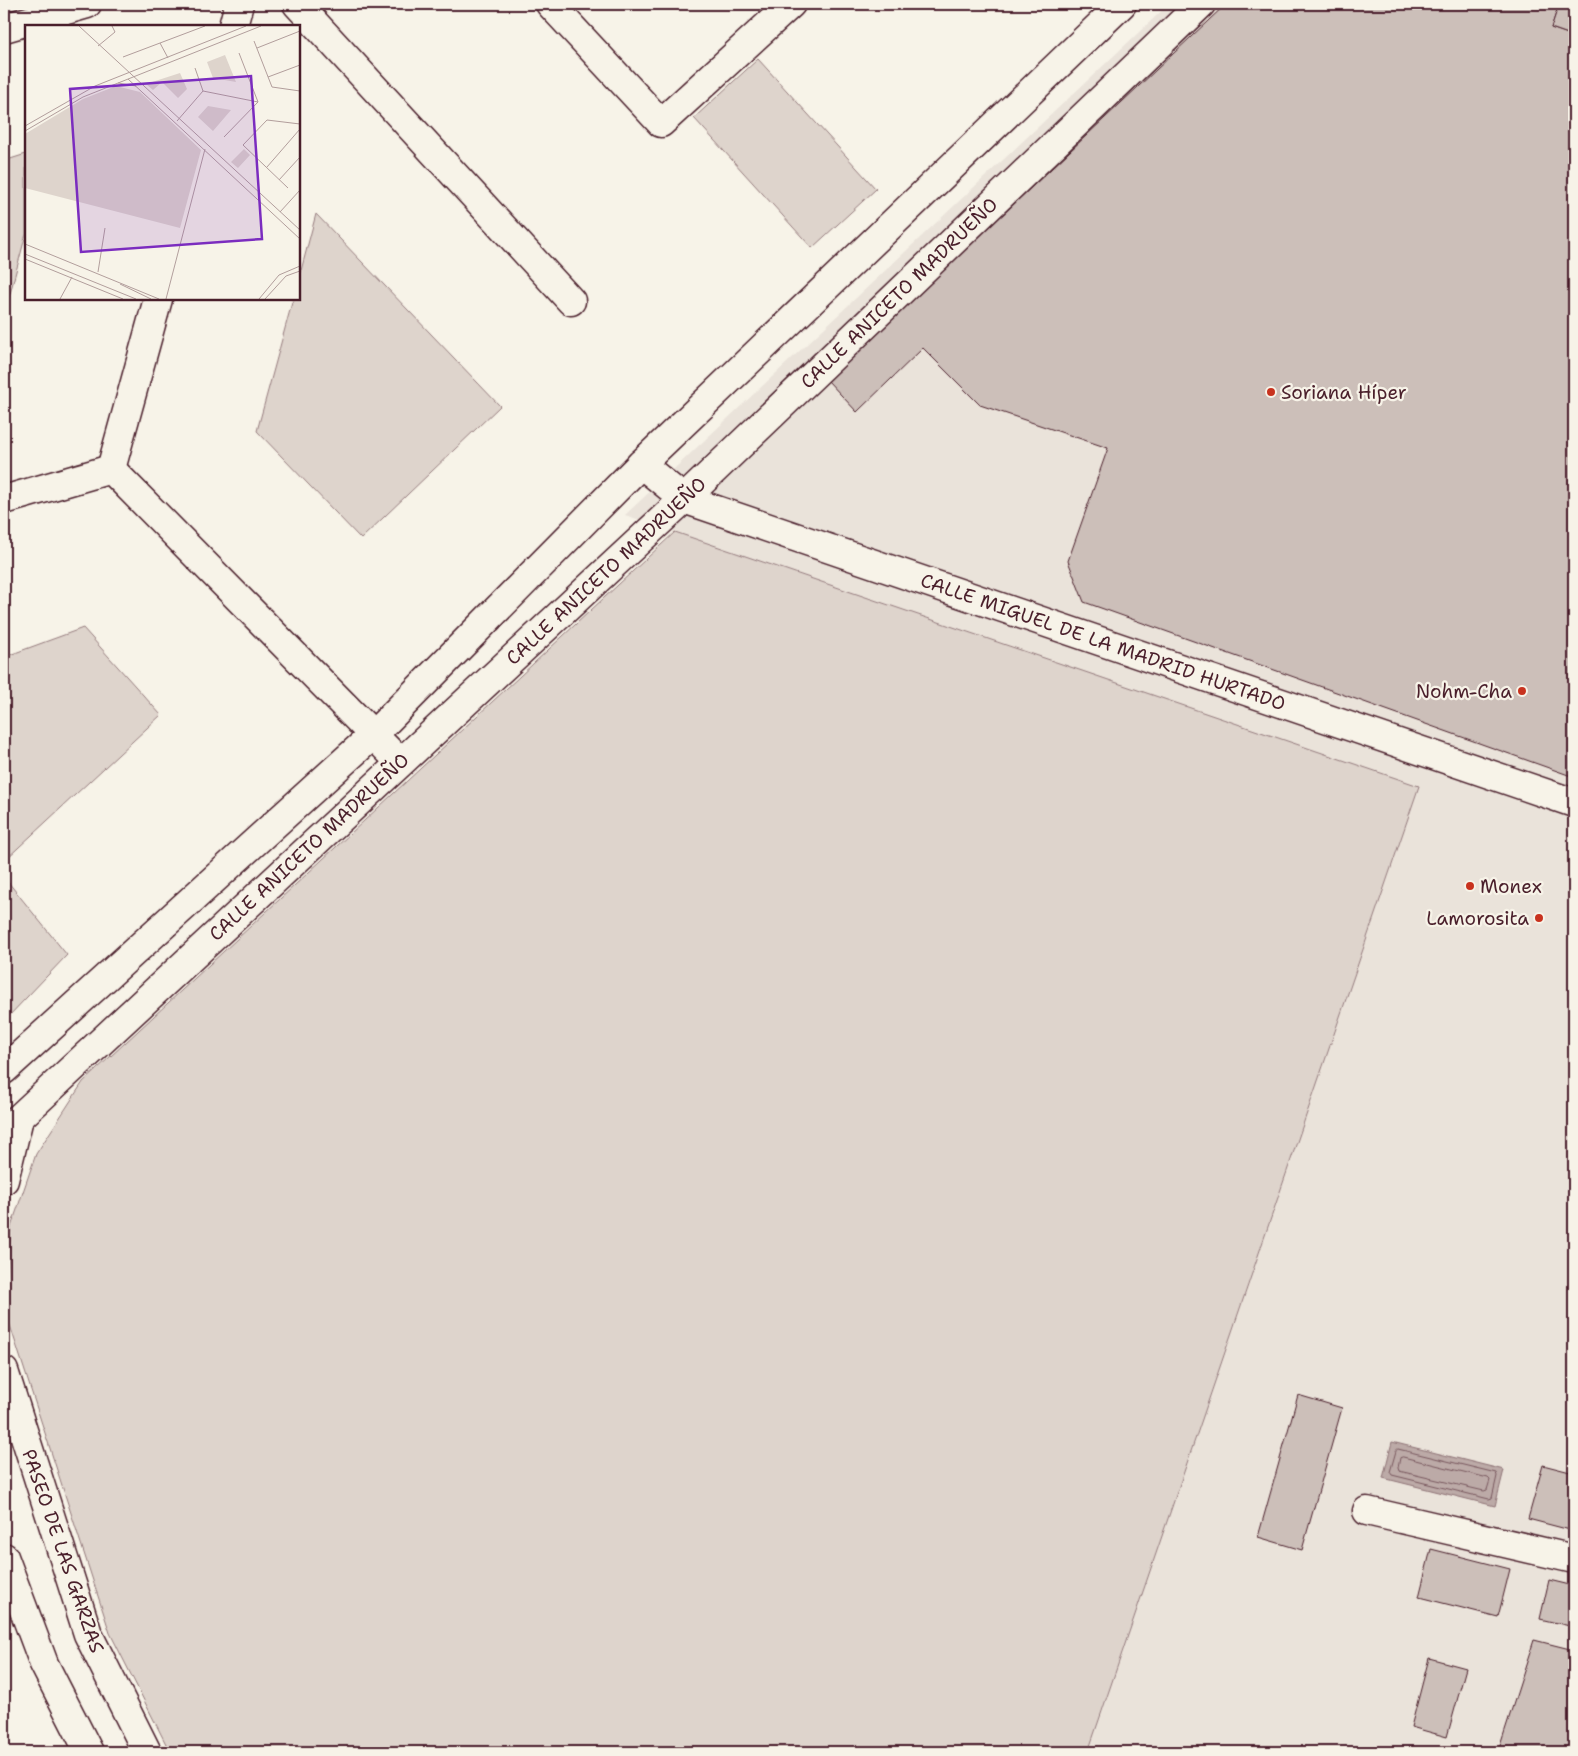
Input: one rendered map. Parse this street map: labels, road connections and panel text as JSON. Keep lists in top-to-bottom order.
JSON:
{
  "streets": {
    "street": ["CALLE ANICETO MADRUEÑO", "CALLE MIGUEL DE LA MADRID HURTADO", "PASEO DE LAS GARZAS"]
  },
  "crossings": [
    ["CALLE ANICETO MADRUEÑO", "CALLE MIGUEL DE LA MADRID HURTADO"]
  ],
  "places": [
    "Soriana Híper",
    "Nohm-Cha",
    "Monex",
    "Lamorosita"
  ]
}
